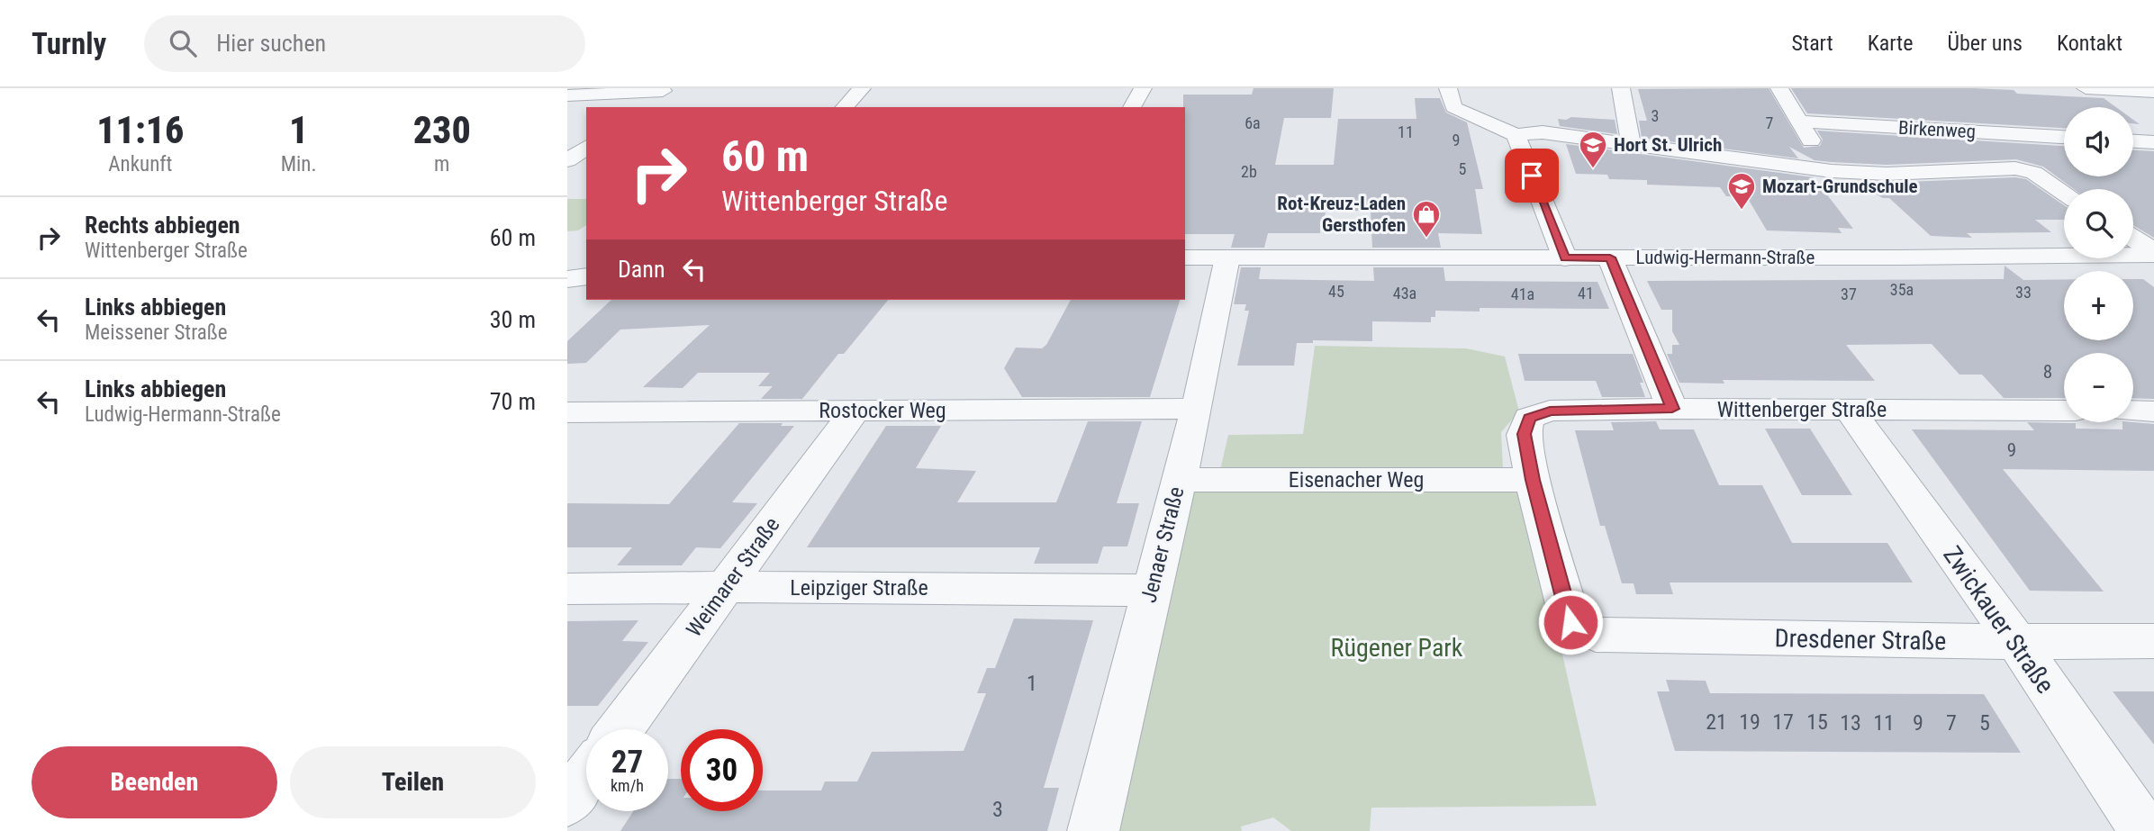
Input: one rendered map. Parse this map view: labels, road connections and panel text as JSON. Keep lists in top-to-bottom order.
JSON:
{
  "streets": {
    "street": [
      "Birkenweg",
      "Ludwig-Hermann-Straße",
      "Wittenberger Straße",
      "Rostocker Weg",
      "Eisenacher Weg",
      "Jenaer Straße",
      "Weimarer Straße",
      "Leipziger Straße",
      "Zwickauer Straße",
      "Dresdener Straße"
    ]
  },
  "crossings": [
    ["Ludwig-Hermann-Straße", "Jenaer Straße"],
    ["Wittenberger Straße", "Eisenacher Weg"],
    ["Wittenberger Straße", "Zwickauer Straße"],
    ["Wittenberger Straße", "Dresdener Straße"],
    ["Rostocker Weg", "Jenaer Straße"],
    ["Rostocker Weg", "Weimarer Straße"],
    ["Eisenacher Weg", "Jenaer Straße"],
    ["Eisenacher Weg", "Dresdener Straße"],
    ["Jenaer Straße", "Leipziger Straße"],
    ["Weimarer Straße", "Leipziger Straße"],
    ["Zwickauer Straße", "Dresdener Straße"]
  ],
  "parks": ["Rügener Park"],
  "places": {
    "school or university": ["Hort St. Ulrich", "Mozart-Grundschule"],
    "shop": ["Rot-Kreuz-Laden Gersthofen"]
  },
  "house_numbers": [
    "3",
    "6a",
    "7",
    "11",
    "9",
    "5",
    "2b",
    "35a",
    "45",
    "33",
    "43a",
    "41",
    "41a",
    "37",
    "8",
    "9",
    "1",
    "21",
    "19",
    "17",
    "15",
    "13",
    "11",
    "9",
    "7",
    "5",
    "3"
  ],
  "page": {
    "header": "Turnly",
    "search": "Hier suchen",
    "nav": [
      "Start",
      "Karte",
      "Über uns",
      "Kontakt"
    ],
    "eta": [
      "11:16",
      "Ankunft",
      "1",
      "Min.",
      "230",
      "m"
    ],
    "map_buttons": ["+", "−"],
    "turn": ["60 m", "Wittenberger Straße"],
    "list": [
      {
        "name": "Rechts abbiegen",
        "note": "Wittenberger Straße",
        "value": "60 m"
      },
      {
        "name": "Links abbiegen",
        "note": "Meissener Straße",
        "value": "30 m"
      },
      {
        "name": "Links abbiegen",
        "note": "Ludwig-Hermann-Straße",
        "value": "70 m"
      }
    ],
    "then": "Dann",
    "speed": "27 km/h",
    "limit": "30",
    "buttons": ["Beenden", "Teilen"]
  }
}
